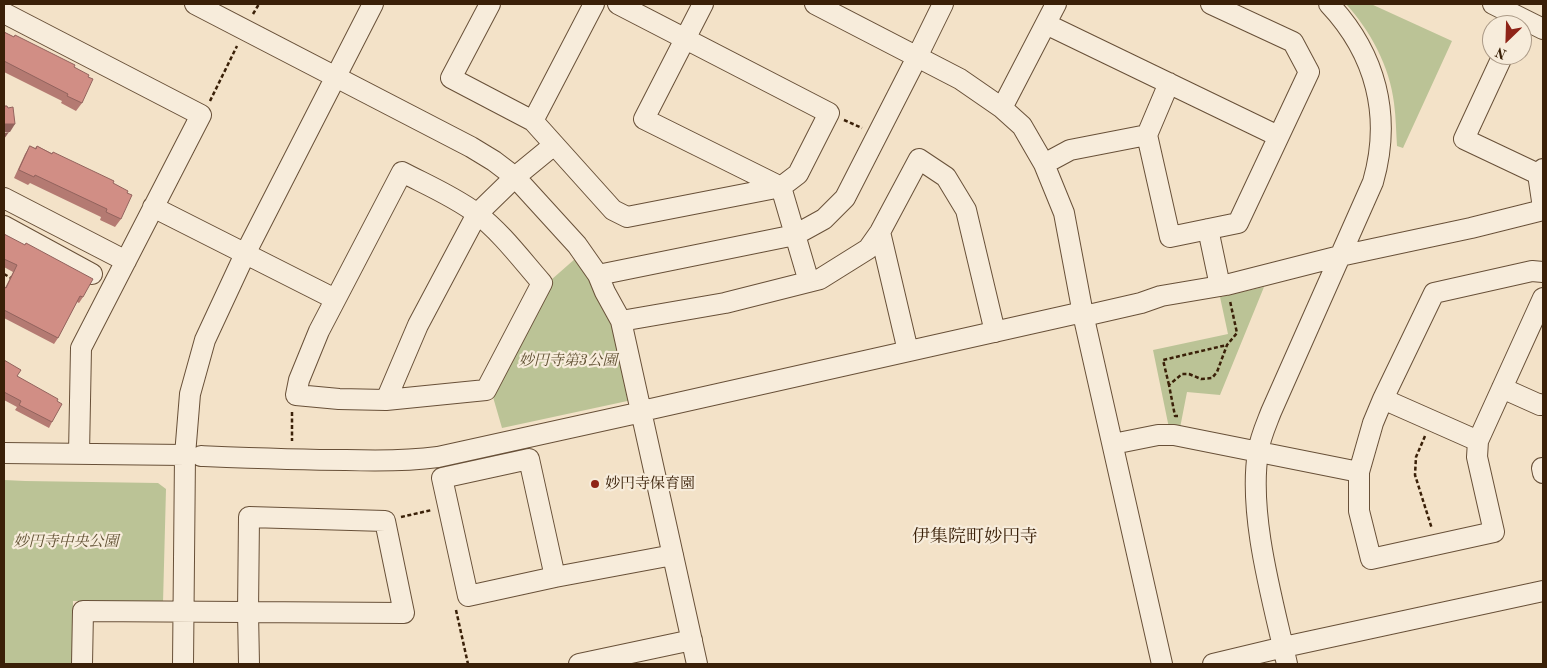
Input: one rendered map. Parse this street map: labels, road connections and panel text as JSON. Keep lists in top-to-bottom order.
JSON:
{
  "districts": ["伊集院町妙円寺"],
  "parks": ["妙円寺第3公園", "妙円寺中央公園"],
  "places": ["妙円寺保育園"],
  "north": "bottom left"
}
